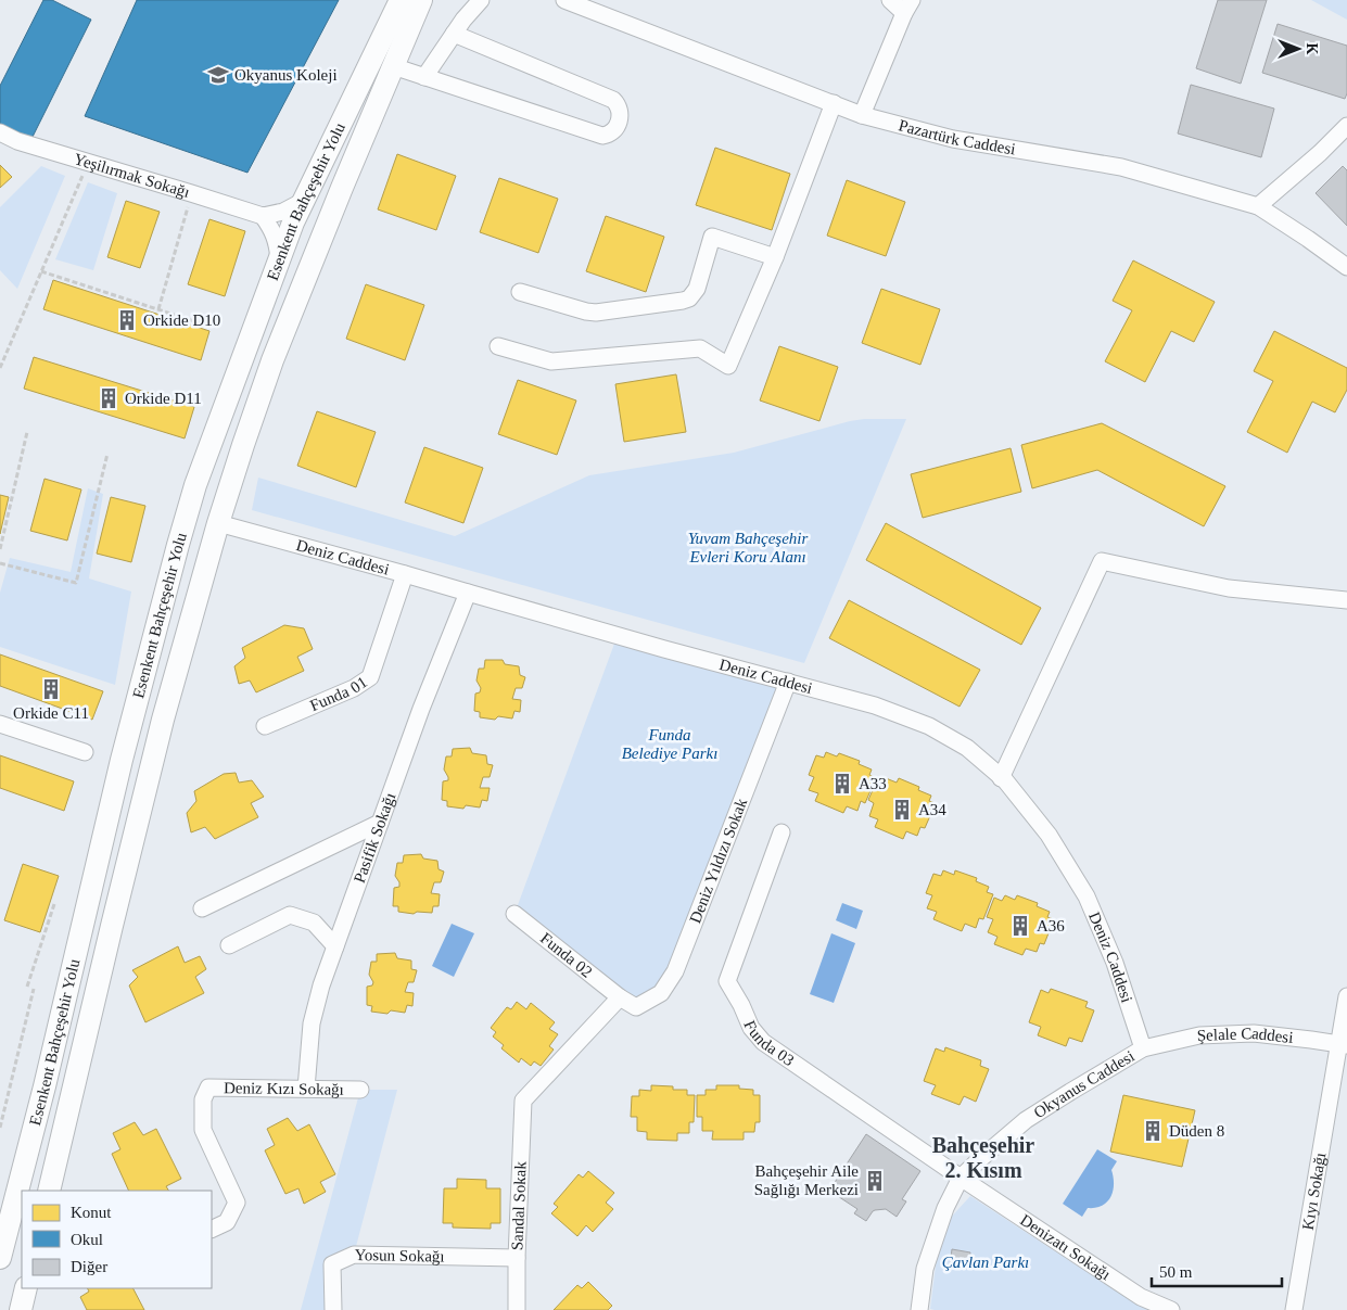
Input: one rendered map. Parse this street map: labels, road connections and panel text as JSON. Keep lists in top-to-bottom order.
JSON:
{
  "streets": {
    "main road": ["Esenkent Bahçeşehir Yolu"],
    "street": [
      "Pazartürk Caddesi",
      "Yeşilırmak Sokağı",
      "Deniz Caddesi",
      "Funda 01",
      "Pasifik Sokağı",
      "Deniz Yıldızı Sokak",
      "Funda 02",
      "Şelale Caddesi",
      "Funda 03",
      "Okyanus Caddesi",
      "Deniz Kızı Sokağı",
      "Kıyı Sokağı",
      "Sandal Sokak",
      "Denizatı Sokağı",
      "Yosun Sokağı"
    ]
  },
  "crossings": [
    ["Esenkent Bahçeşehir Yolu", "Deniz Caddesi"],
    ["Deniz Caddesi", "Funda 01"],
    ["Deniz Caddesi", "Pasifik Sokağı"],
    ["Deniz Caddesi", "Deniz Yıldızı Sokak"],
    ["Deniz Caddesi", "Şelale Caddesi"],
    ["Deniz Caddesi", "Okyanus Caddesi"],
    ["Pasifik Sokağı", "Deniz Kızı Sokağı"],
    ["Deniz Yıldızı Sokak", "Funda 02"],
    ["Deniz Yıldızı Sokak", "Sandal Sokak"],
    ["Funda 02", "Sandal Sokak"],
    ["Şelale Caddesi", "Okyanus Caddesi"],
    ["Şelale Caddesi", "Kıyı Sokağı"],
    ["Funda 03", "Okyanus Caddesi"],
    ["Funda 03", "Denizatı Sokağı"],
    ["Okyanus Caddesi", "Denizatı Sokağı"],
    ["Sandal Sokak", "Yosun Sokağı"]
  ],
  "districts": ["Bahçeşehir 2. Kısım"],
  "parks": ["Yuvam Bahçeşehir Evleri Koru Alanı", "Funda Belediye Parkı", "Çavlan Parkı"],
  "places": {
    "school or university": ["Okyanus Koleji"],
    "building": [
      "Orkide D10",
      "Orkide D11",
      "Orkide C11",
      "A33",
      "A34",
      "A36",
      "Düden 8",
      "Bahçeşehir Aile Sağlığı Merkezi"
    ]
  },
  "legend": ["Konut", "Okul", "Diğer"],
  "scale_bar": "50 m",
  "north": "right"
}
